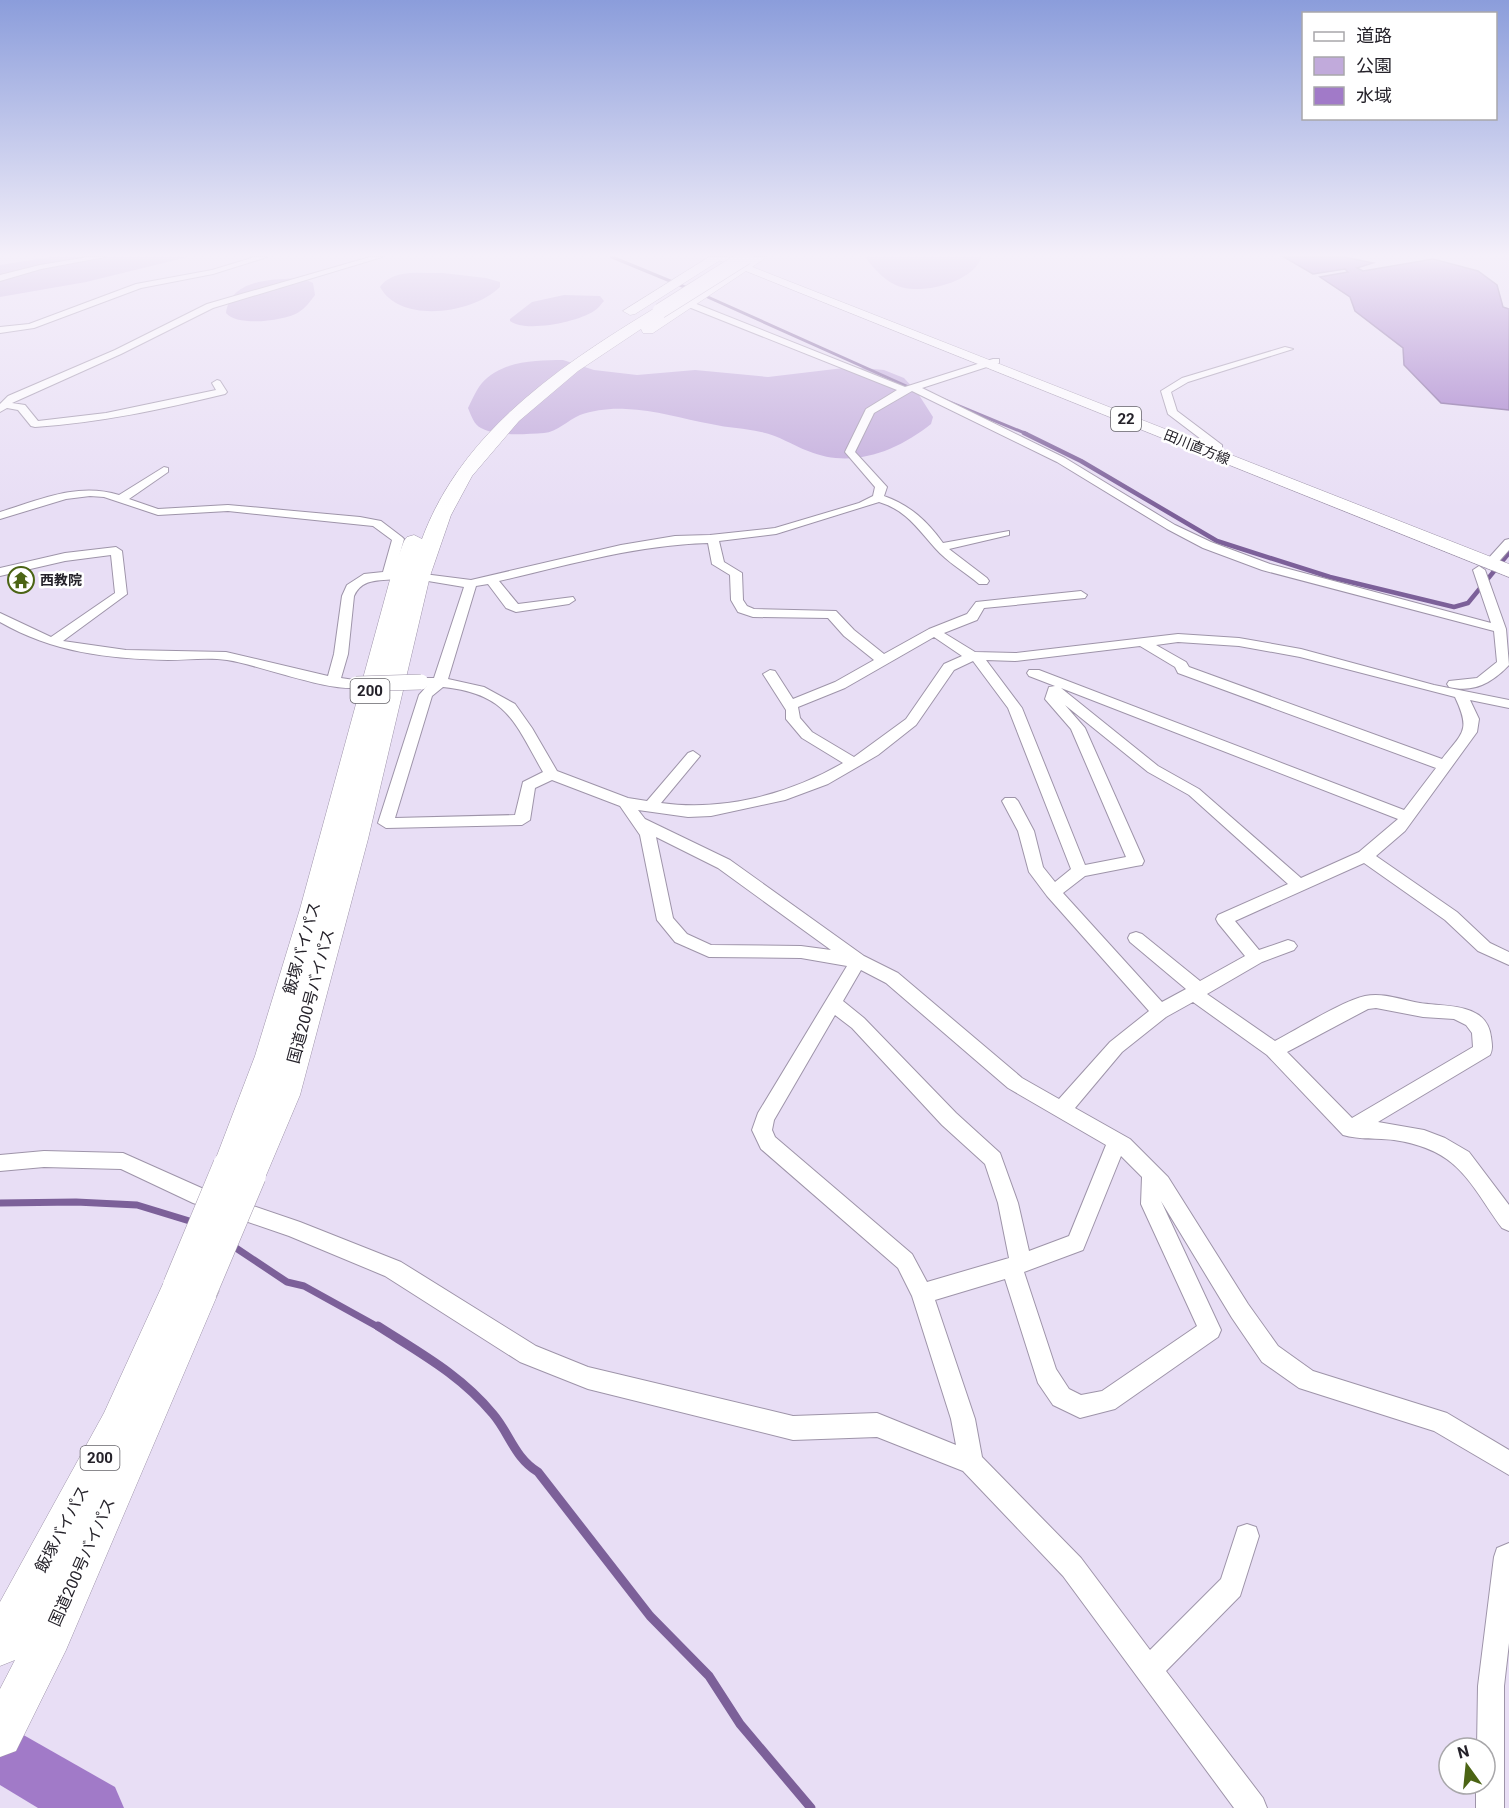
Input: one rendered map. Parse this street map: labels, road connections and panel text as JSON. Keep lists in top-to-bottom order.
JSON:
{
  "streets": {
    "highway": ["200", "国道200号バイパス"],
    "main road": ["22", "田川直方線"]
  },
  "crossings": [
    ["200", "国道200号バイパス"]
  ],
  "places": {
    "temple": ["西教院"]
  },
  "legend": ["道路", "公園", "水域"],
  "north": "top"
}
